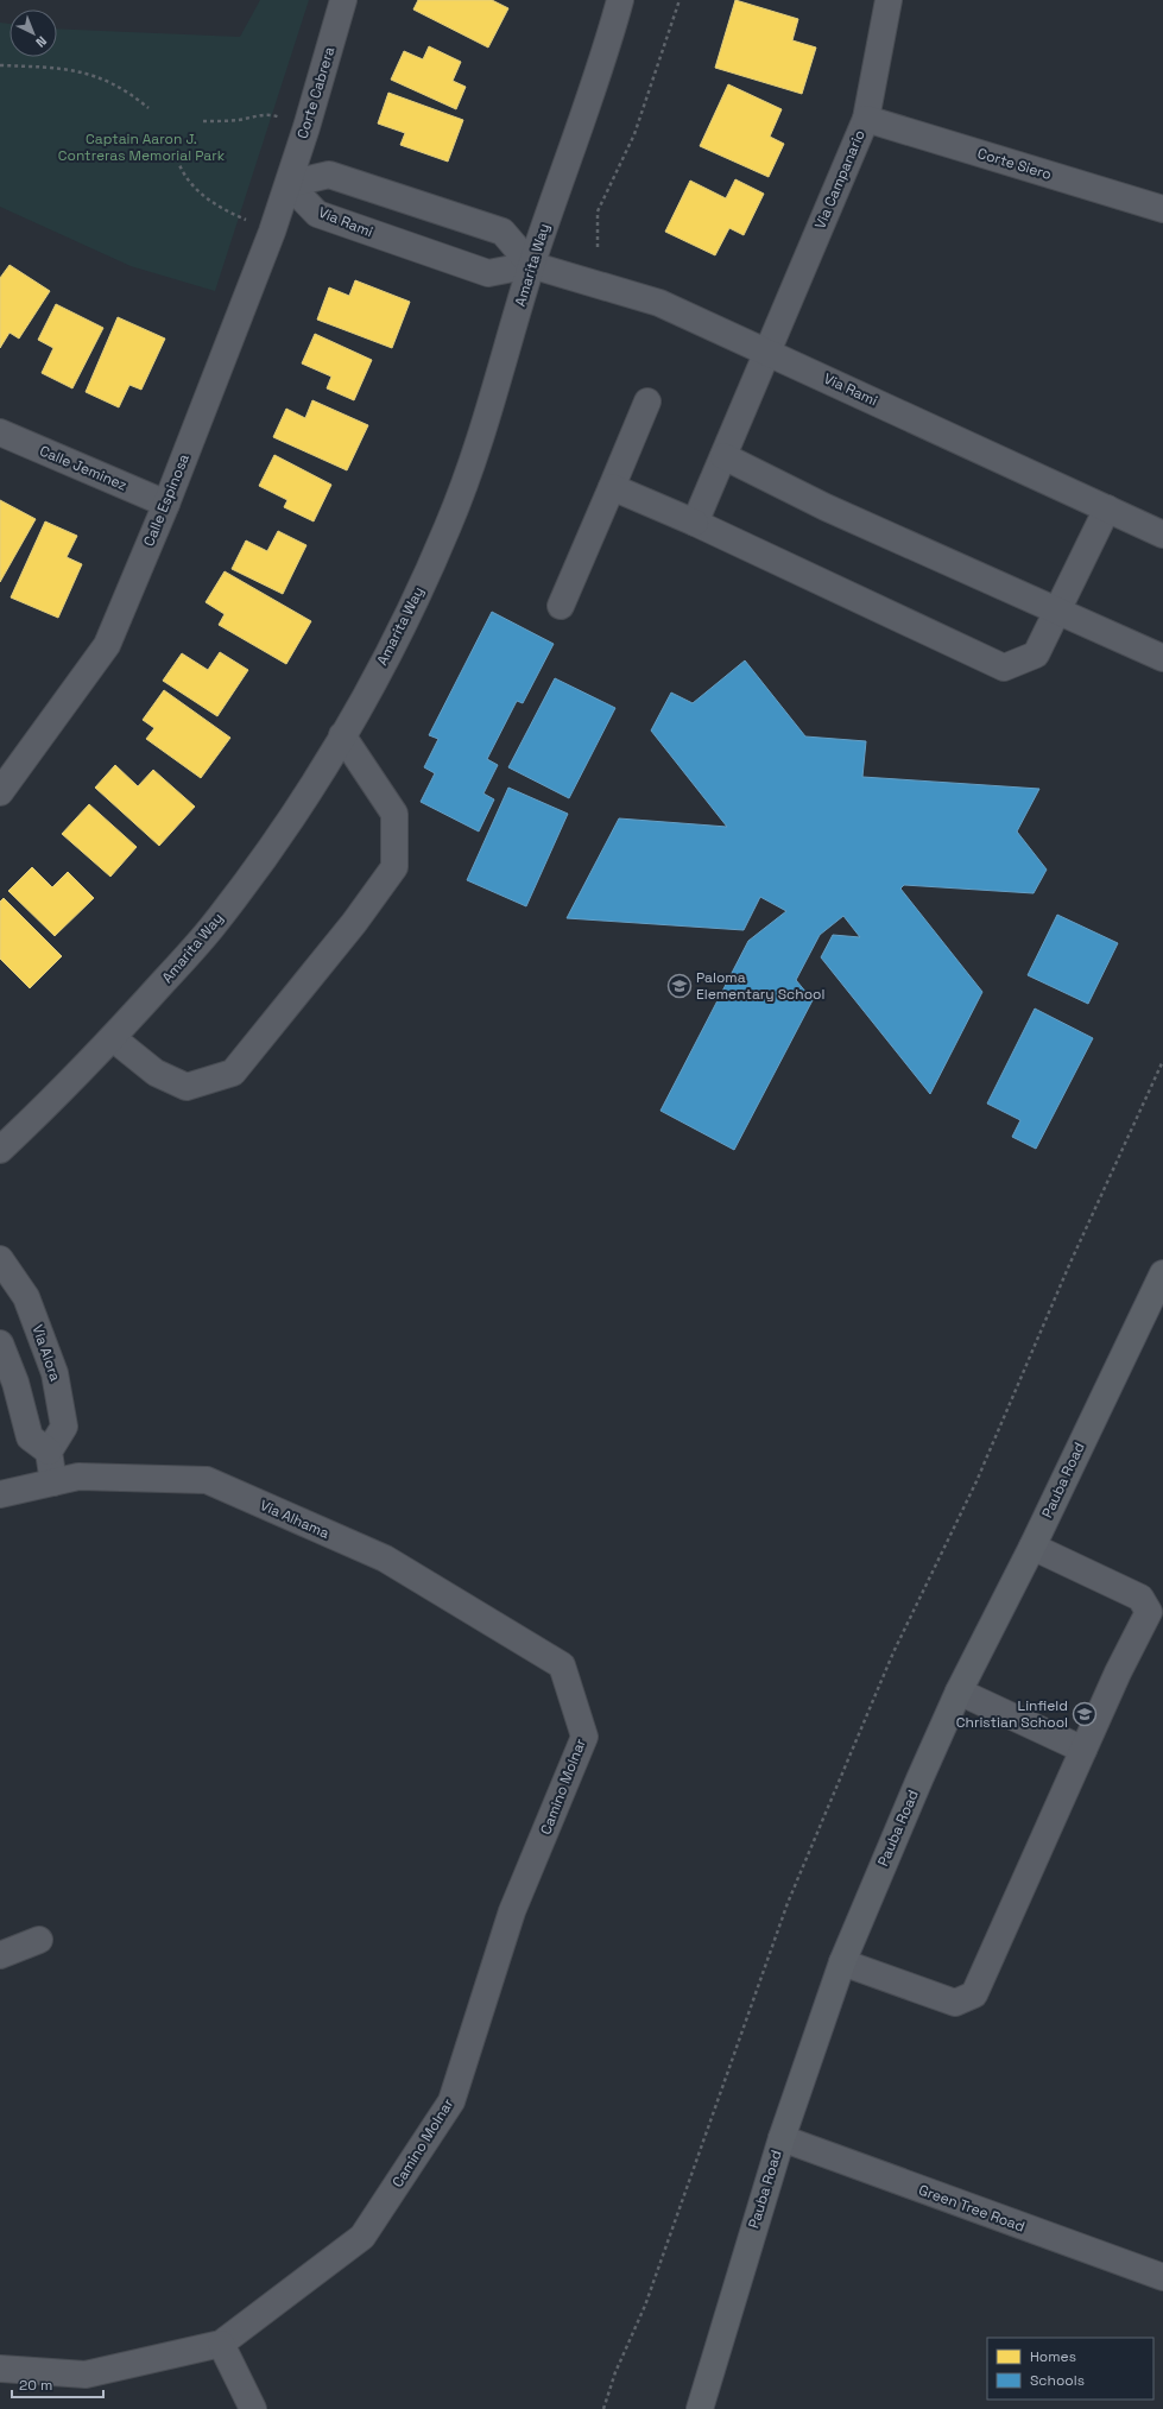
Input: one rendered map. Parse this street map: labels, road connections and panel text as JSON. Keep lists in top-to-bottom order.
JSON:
{
  "streets": {
    "main road": ["Pauba Road"],
    "street": [
      "Corte Cabrera",
      "Corte Siero",
      "Via Campanario",
      "Via Rami",
      "Amarita Way",
      "Calle Jeminez",
      "Calle Espinosa",
      "Via Alora",
      "Via Alhama",
      "Camino Molnar",
      "Green Tree Road"
    ]
  },
  "crossings": [
    ["Corte Cabrera", "Via Rami"],
    ["Corte Cabrera", "Calle Espinosa"],
    ["Corte Siero", "Via Campanario"],
    ["Via Campanario", "Via Rami"],
    ["Via Rami", "Amarita Way"],
    ["Via Rami", "Calle Espinosa"],
    ["Calle Jeminez", "Calle Espinosa"],
    ["Pauba Road", "Green Tree Road"],
    ["Via Alhama", "Camino Molnar"]
  ],
  "parks": ["Captain Aaron J. Contreras Memorial Park"],
  "places": {
    "school or university": ["Paloma Elementary School", "Linfield Christian School"]
  },
  "legend": ["Homes", "Schools"],
  "scale_bar": "20 m",
  "north": "bottom right"
}
